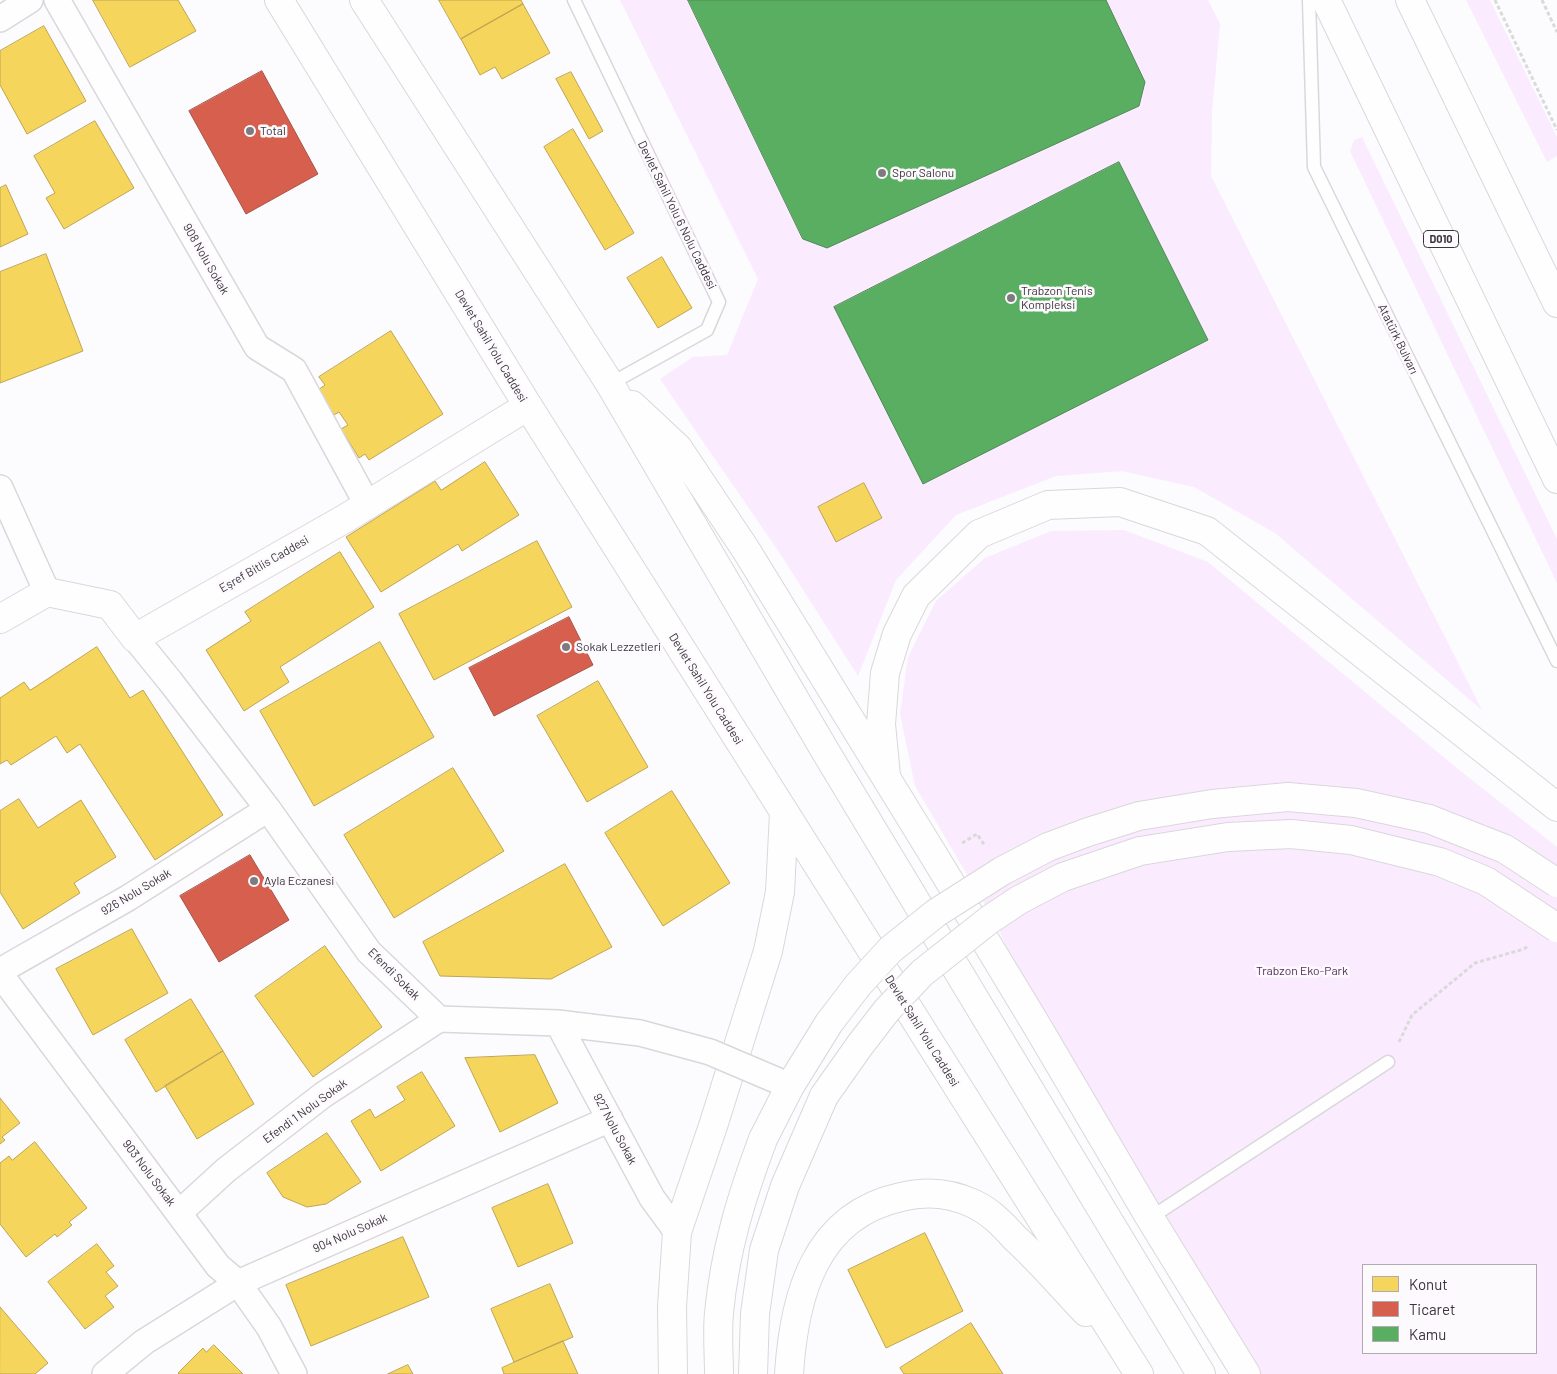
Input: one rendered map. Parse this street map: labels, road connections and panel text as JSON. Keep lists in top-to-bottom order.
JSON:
{
  "streets": {
    "main road": ["D010", "Devlet Sahil Yolu Caddesi", "Eşref Bitlis Caddesi"],
    "street": [
      "908 Nolu Sokak",
      "926 Nolu Sokak",
      "Efendi Sokak",
      "Efendi 1 Nolu Sokak",
      "927 Nolu Sokak",
      "903 Nolu Sokak",
      "904 Nolu Sokak"
    ],
    "lane": ["Devlet Sahil Yolu 6 Nolu Caddesi", "Atatürk Bulvarı"]
  },
  "crossings": [
    ["908 Nolu Sokak", "Eşref Bitlis Caddesi"],
    ["Devlet Sahil Yolu Caddesi", "Eşref Bitlis Caddesi"],
    ["Eşref Bitlis Caddesi", "Efendi Sokak"],
    ["926 Nolu Sokak", "Efendi Sokak"],
    ["926 Nolu Sokak", "903 Nolu Sokak"],
    ["Efendi Sokak", "Efendi 1 Nolu Sokak"],
    ["Efendi 1 Nolu Sokak", "903 Nolu Sokak"],
    ["927 Nolu Sokak", "904 Nolu Sokak"],
    ["903 Nolu Sokak", "904 Nolu Sokak"]
  ],
  "parks": ["Trabzon Eko-Park"],
  "places": [
    "Total",
    "Spor Salonu",
    "Trabzon Tenis Kompleksi",
    "Sokak Lezzetleri",
    "Ayla Eczanesi"
  ],
  "legend": ["Konut", "Ticaret", "Kamu"]
}
